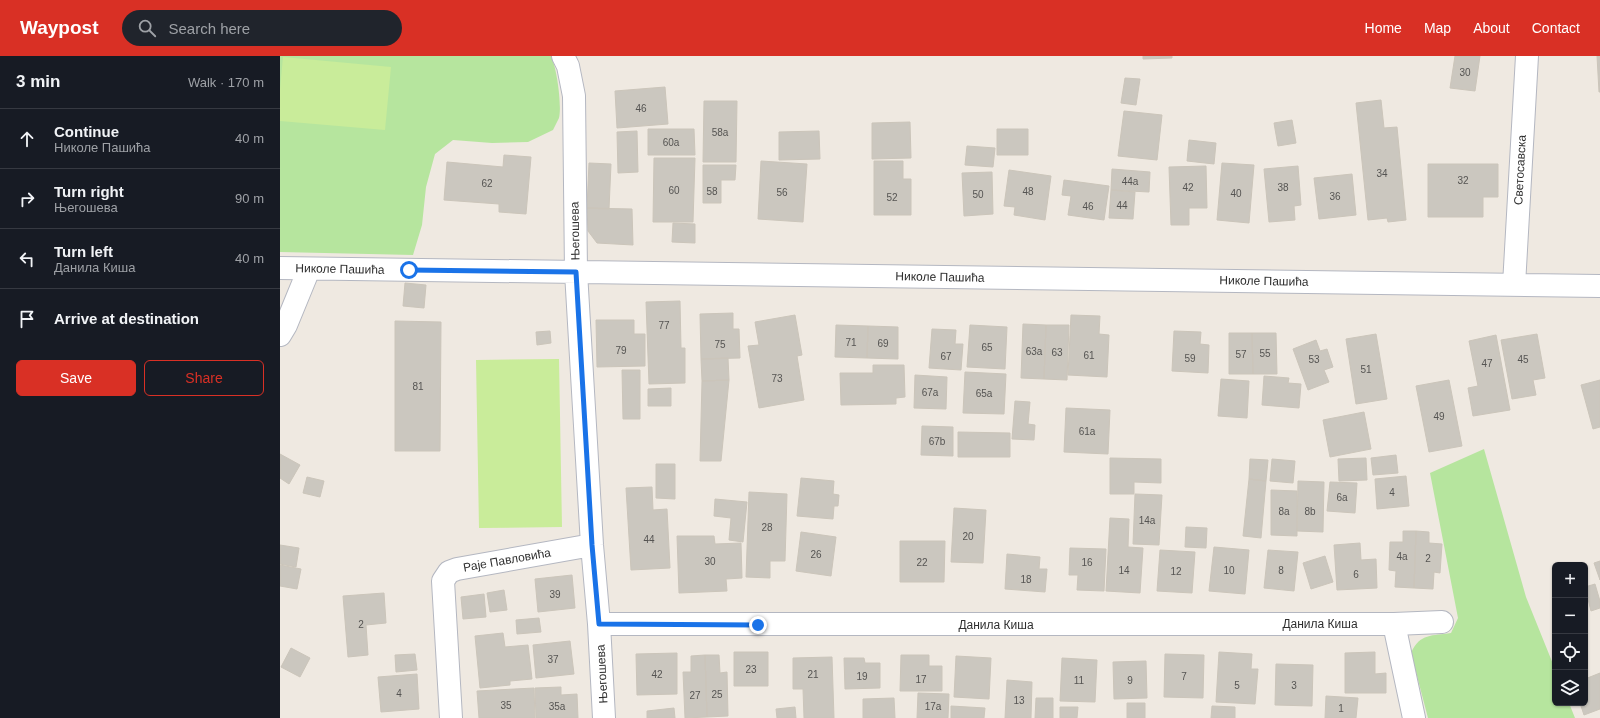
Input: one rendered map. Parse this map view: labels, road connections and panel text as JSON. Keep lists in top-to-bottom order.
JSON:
{
  "streets": {
    "street": [
      "Светосавска",
      "Његошева",
      "Николе Пашића",
      "Раје Павловића",
      "Данила Киша"
    ]
  },
  "crossings": [
    ["Светосавска", "Николе Пашића"],
    ["Његошева", "Николе Пашића"],
    ["Његошева", "Раје Павловића"],
    ["Његошева", "Данила Киша"]
  ],
  "house_numbers": [
    "30",
    "46",
    "58a",
    "60a",
    "34",
    "32",
    "44a",
    "62",
    "42",
    "38",
    "60",
    "58",
    "48",
    "56",
    "40",
    "50",
    "36",
    "52",
    "44",
    "46",
    "77",
    "71",
    "69",
    "75",
    "65",
    "79",
    "63a",
    "63",
    "55",
    "57",
    "61",
    "67",
    "59",
    "53",
    "45",
    "47",
    "51",
    "73",
    "81",
    "67a",
    "65a",
    "49",
    "61a",
    "67b",
    "4",
    "6a",
    "8a",
    "8b",
    "14a",
    "28",
    "20",
    "44",
    "26",
    "4a",
    "2",
    "30",
    "22",
    "16",
    "14",
    "10",
    "8",
    "12",
    "6",
    "18",
    "39",
    "2",
    "37",
    "23",
    "42",
    "21",
    "19",
    "7",
    "17",
    "11",
    "9",
    "5",
    "3",
    "4",
    "25",
    "27",
    "13",
    "35",
    "35a",
    "17a",
    "1"
  ],
  "page": {
    "header": "Waypost",
    "search": "Search here",
    "nav": [
      "Home",
      "Map",
      "About",
      "Contact"
    ],
    "heading": ["3 min", "Walk · 170 m"],
    "list": [
      ["Continue", "Николе Пашића", "40 m"],
      ["Turn right", "Његошева", "90 m"],
      ["Turn left", "Данила Киша", "40 m"],
      "Arrive at destination"
    ],
    "buttons": ["Save", "Share"],
    "map_buttons": ["+", "−"]
  }
}
